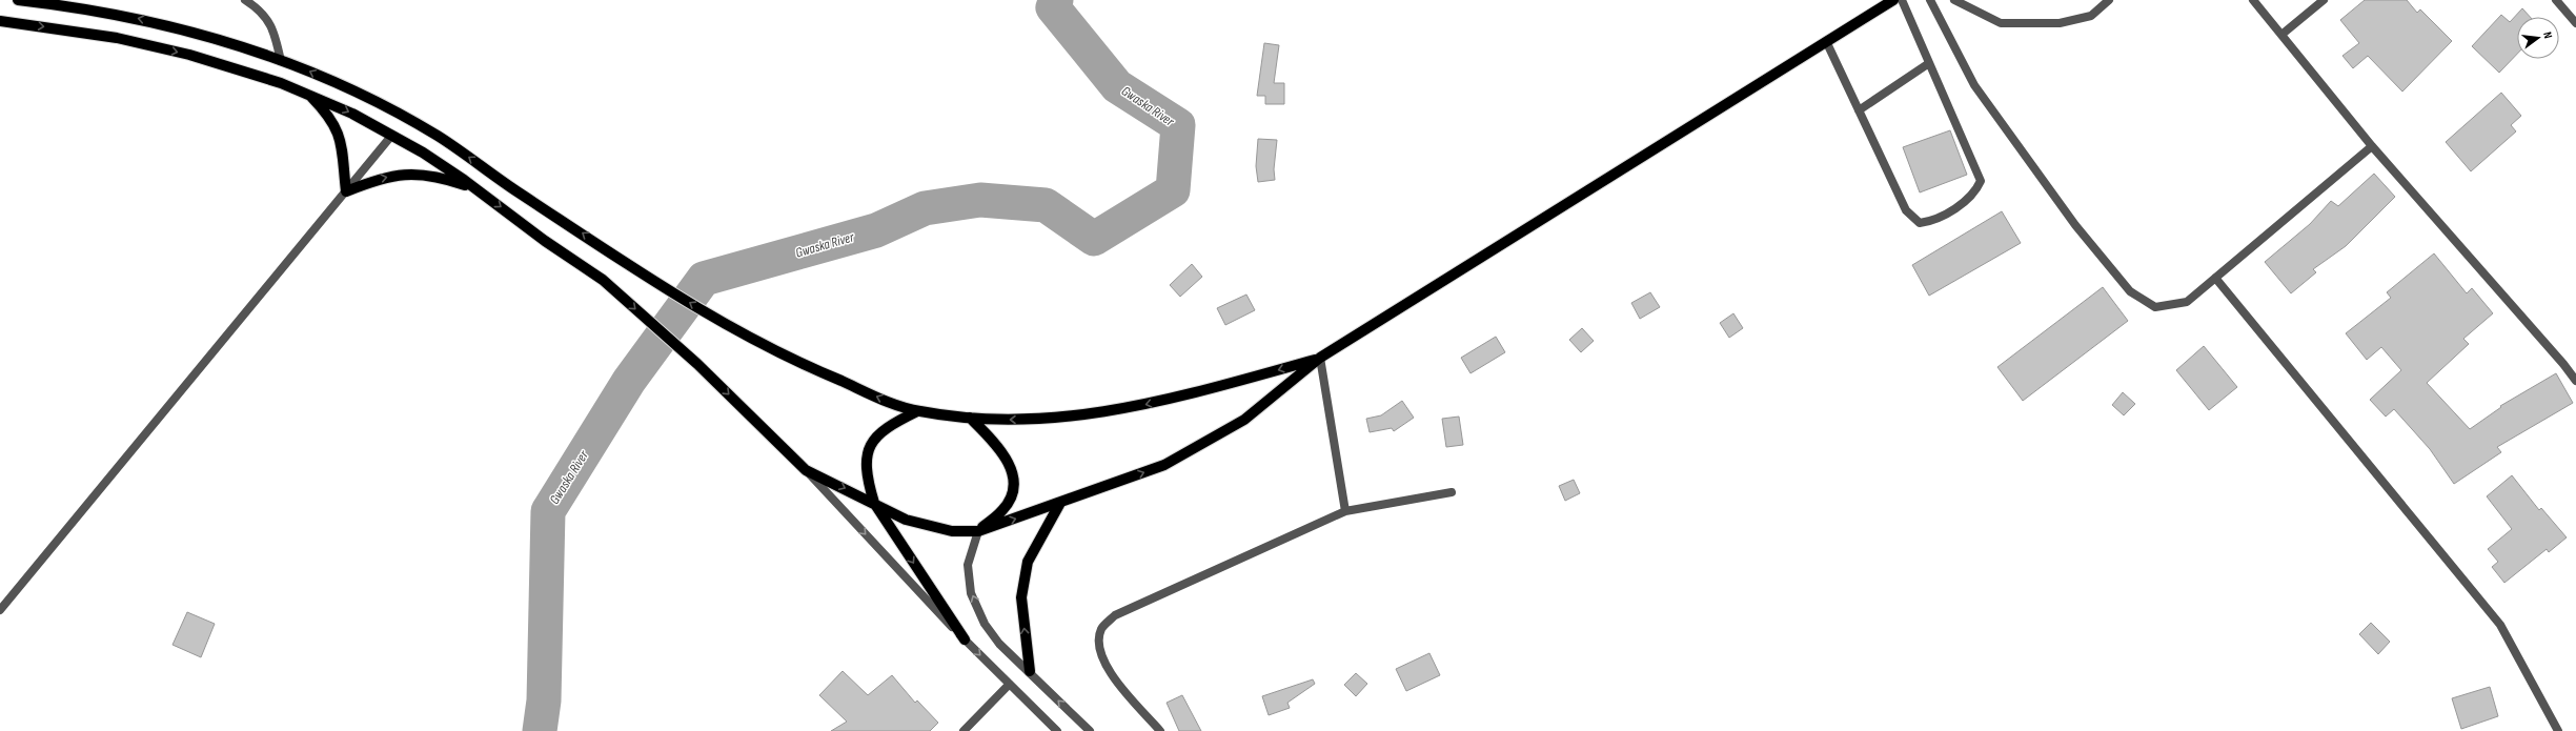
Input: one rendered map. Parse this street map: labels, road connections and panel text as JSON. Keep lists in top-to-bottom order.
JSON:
{
  "water": ["Gwaska River"],
  "north": "right"
}
